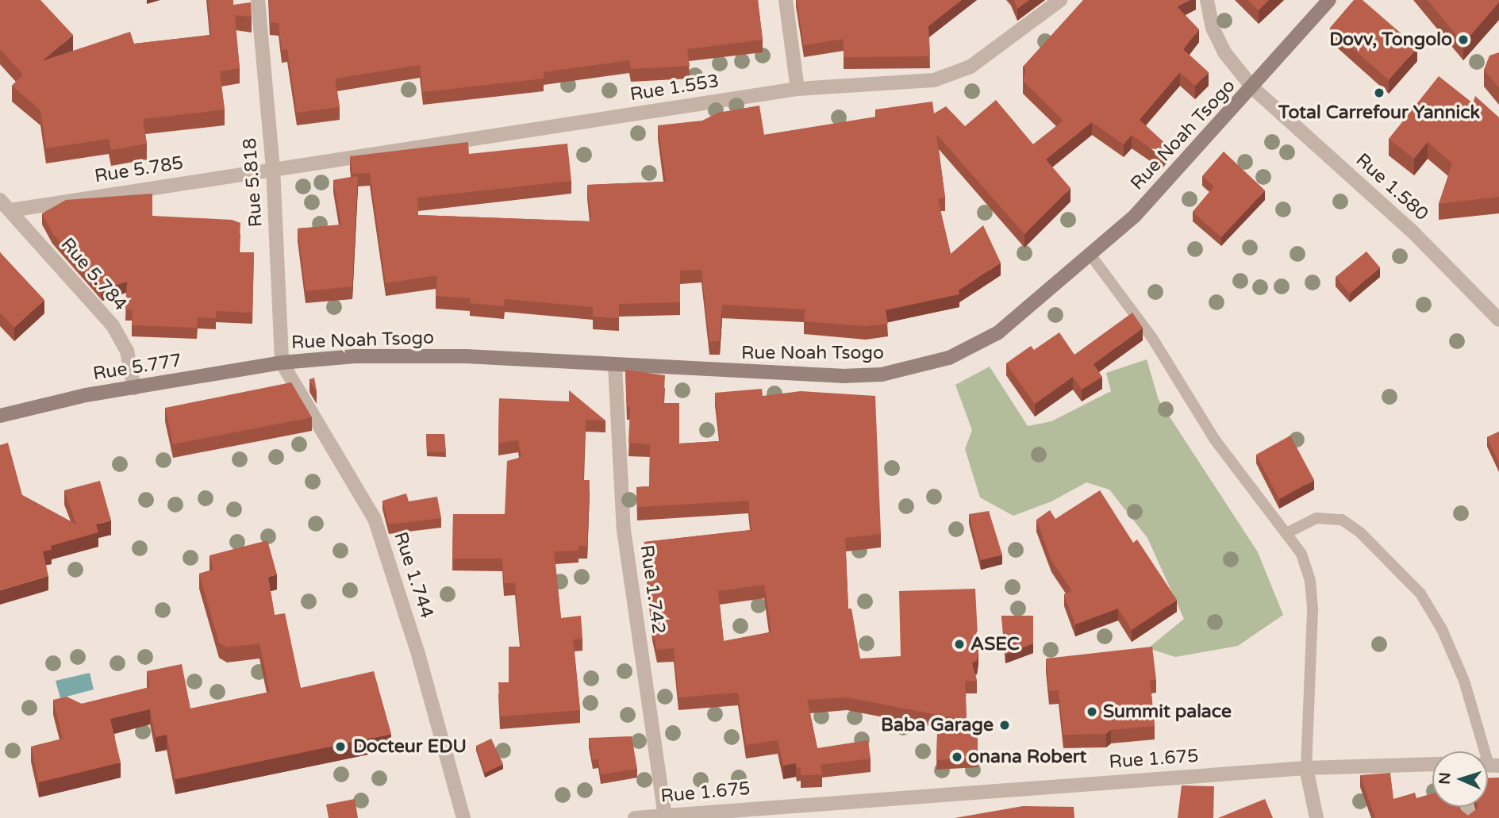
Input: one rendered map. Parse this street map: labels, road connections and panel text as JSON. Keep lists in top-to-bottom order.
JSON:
{
  "streets": {
    "main road": ["Rue Noah Tsogo", "Rue 5.777"],
    "street": [
      "Rue 1.553",
      "Rue 5.785",
      "Rue 5.818",
      "Rue 1.580",
      "Rue 5.784",
      "Rue 1.744",
      "Rue 1.742",
      "Rue 1.675"
    ]
  },
  "crossings": [
    ["Rue 1.553", "Rue 5.785"],
    ["Rue 1.553", "Rue 5.818"],
    ["Rue Noah Tsogo", "Rue 5.818"],
    ["Rue Noah Tsogo", "Rue 1.580"],
    ["Rue Noah Tsogo", "Rue 5.777"],
    ["Rue Noah Tsogo", "Rue 1.744"],
    ["Rue Noah Tsogo", "Rue 1.742"],
    ["Rue 5.785", "Rue 5.818"],
    ["Rue 5.785", "Rue 5.784"],
    ["Rue 5.818", "Rue 5.777"],
    ["Rue 5.818", "Rue 1.744"],
    ["Rue 5.784", "Rue 5.777"],
    ["Rue 5.777", "Rue 1.744"],
    ["Rue 1.742", "Rue 1.675"]
  ],
  "places": [
    "Dovv, Tongolo",
    "Total Carrefour Yannick",
    "ASEC",
    "Summit palace",
    "Baba Garage",
    "Docteur EDU",
    "onana Robert"
  ],
  "north": "left"
}
